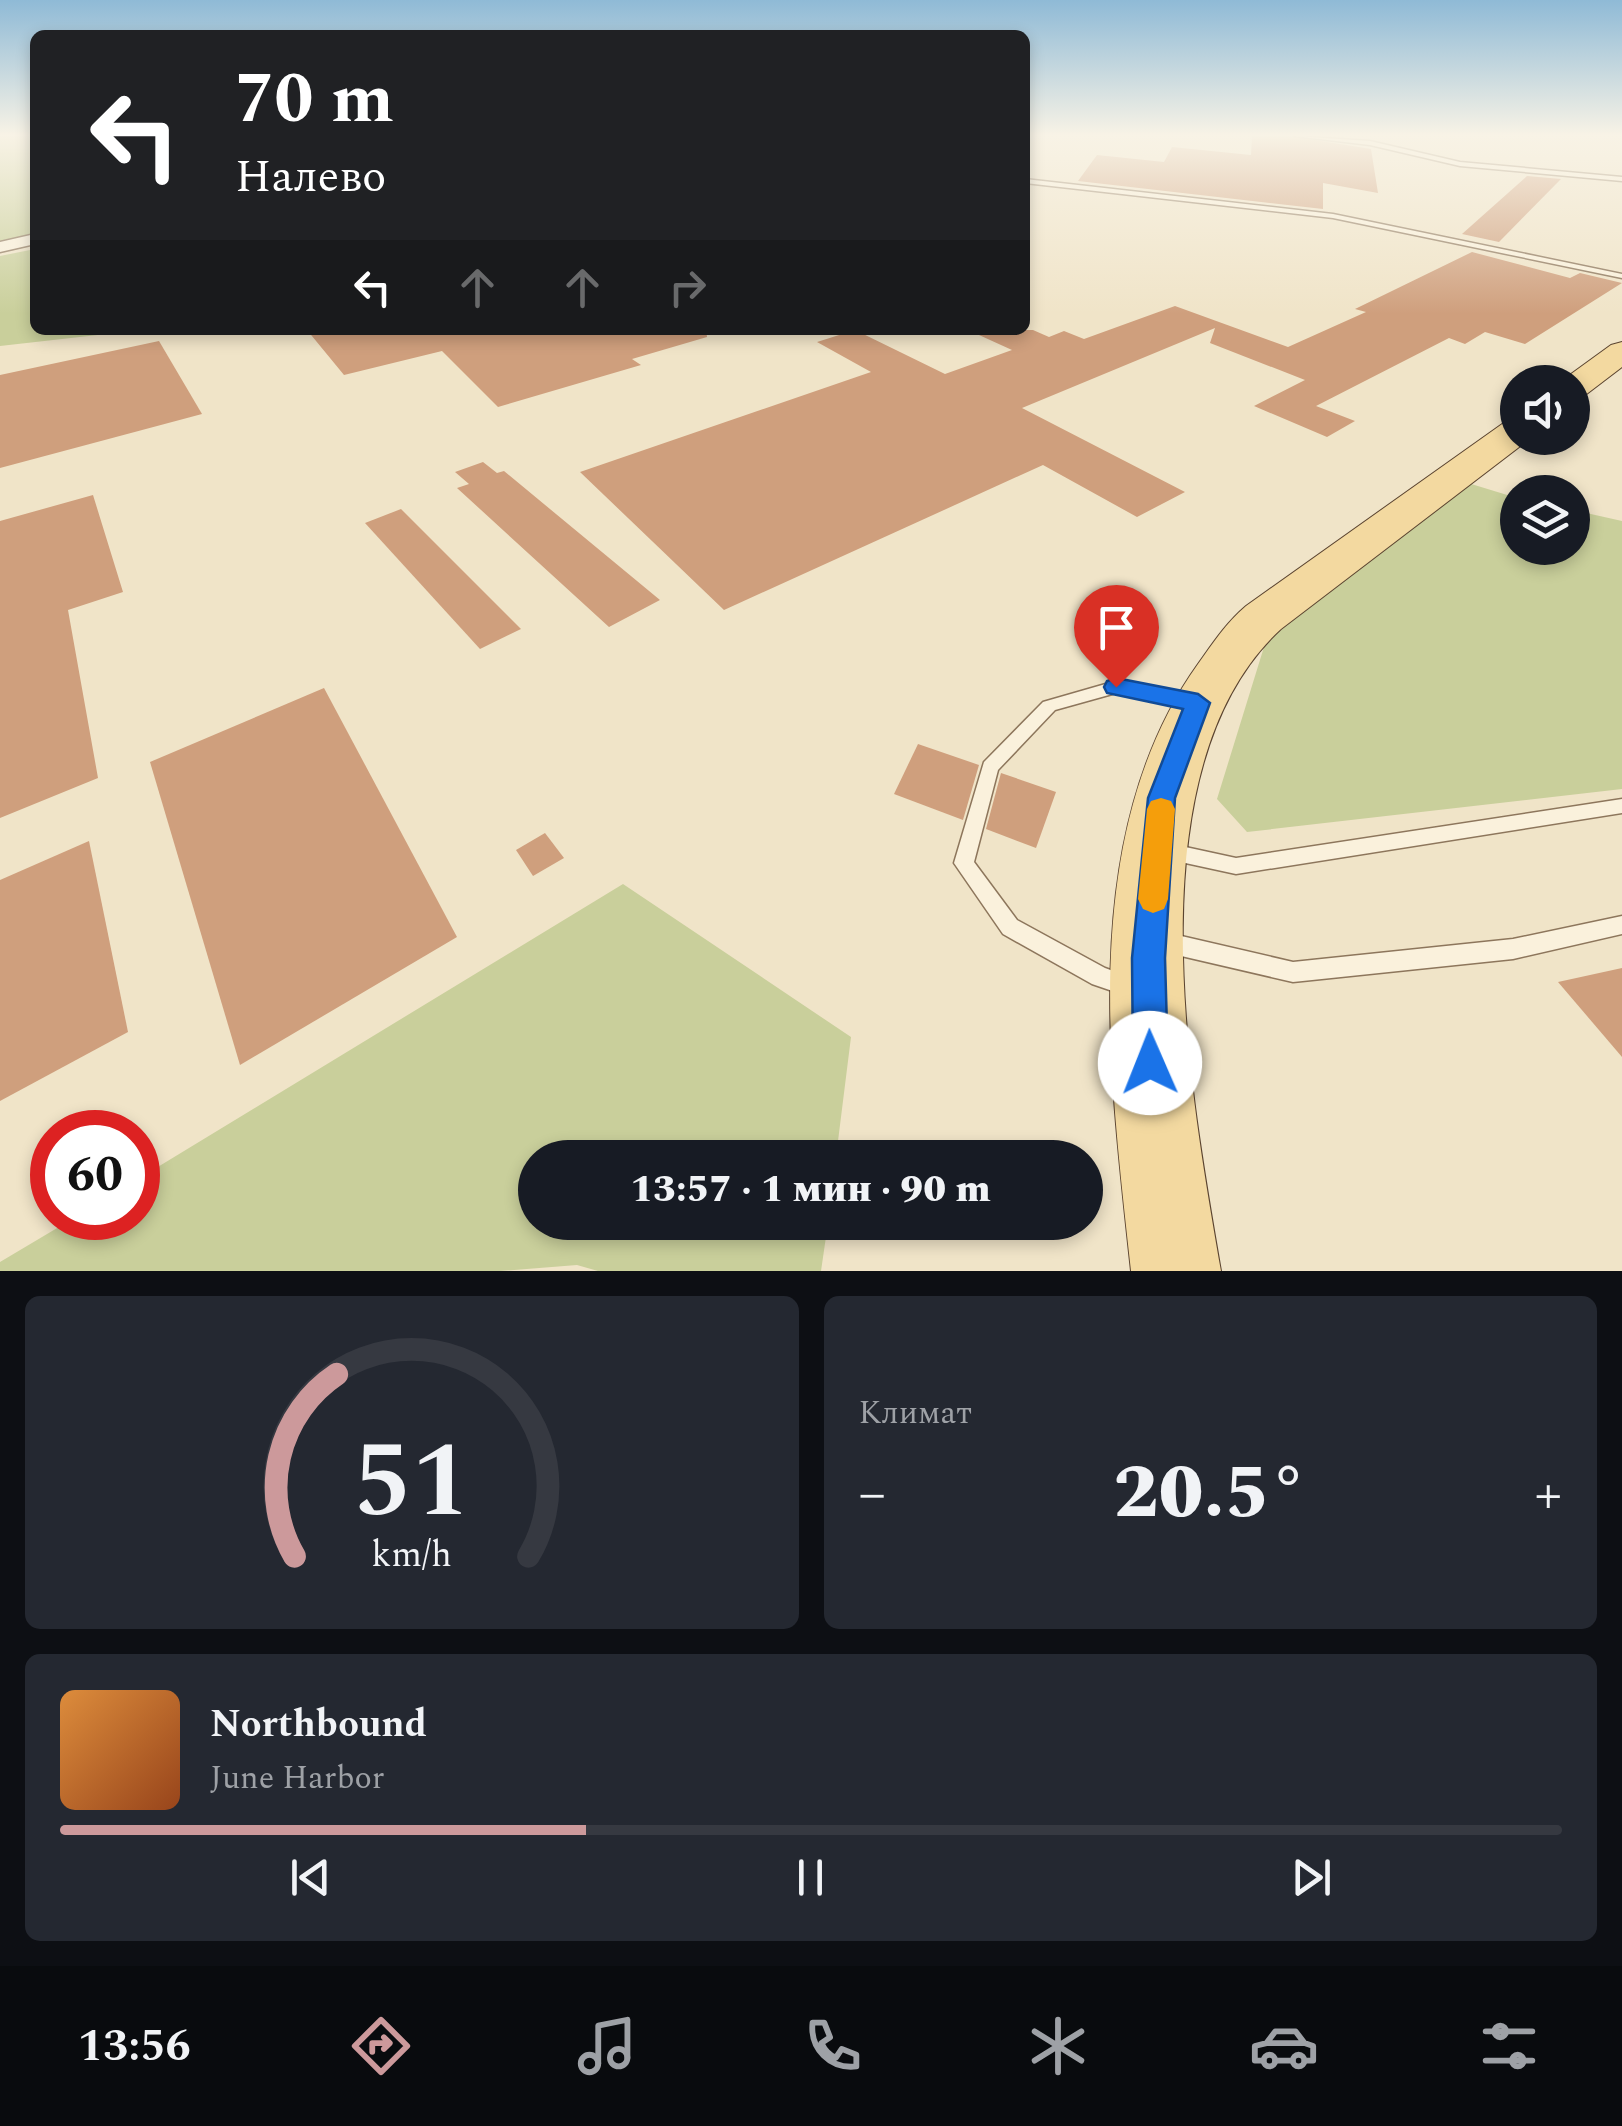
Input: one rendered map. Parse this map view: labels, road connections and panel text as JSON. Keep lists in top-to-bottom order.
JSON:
{
  "page": {
    "turn": ["70 m", "Налево"],
    "limit": "60",
    "trip": "13:57 · 1 мин · 90 m",
    "tile": "Климат",
    "heat": ["−", "20.5°", "+"],
    "song": ["Northbound", "June Harbor"],
    "tabs": "13:56",
    "gauge": ["51", "km/h"]
  }
}
